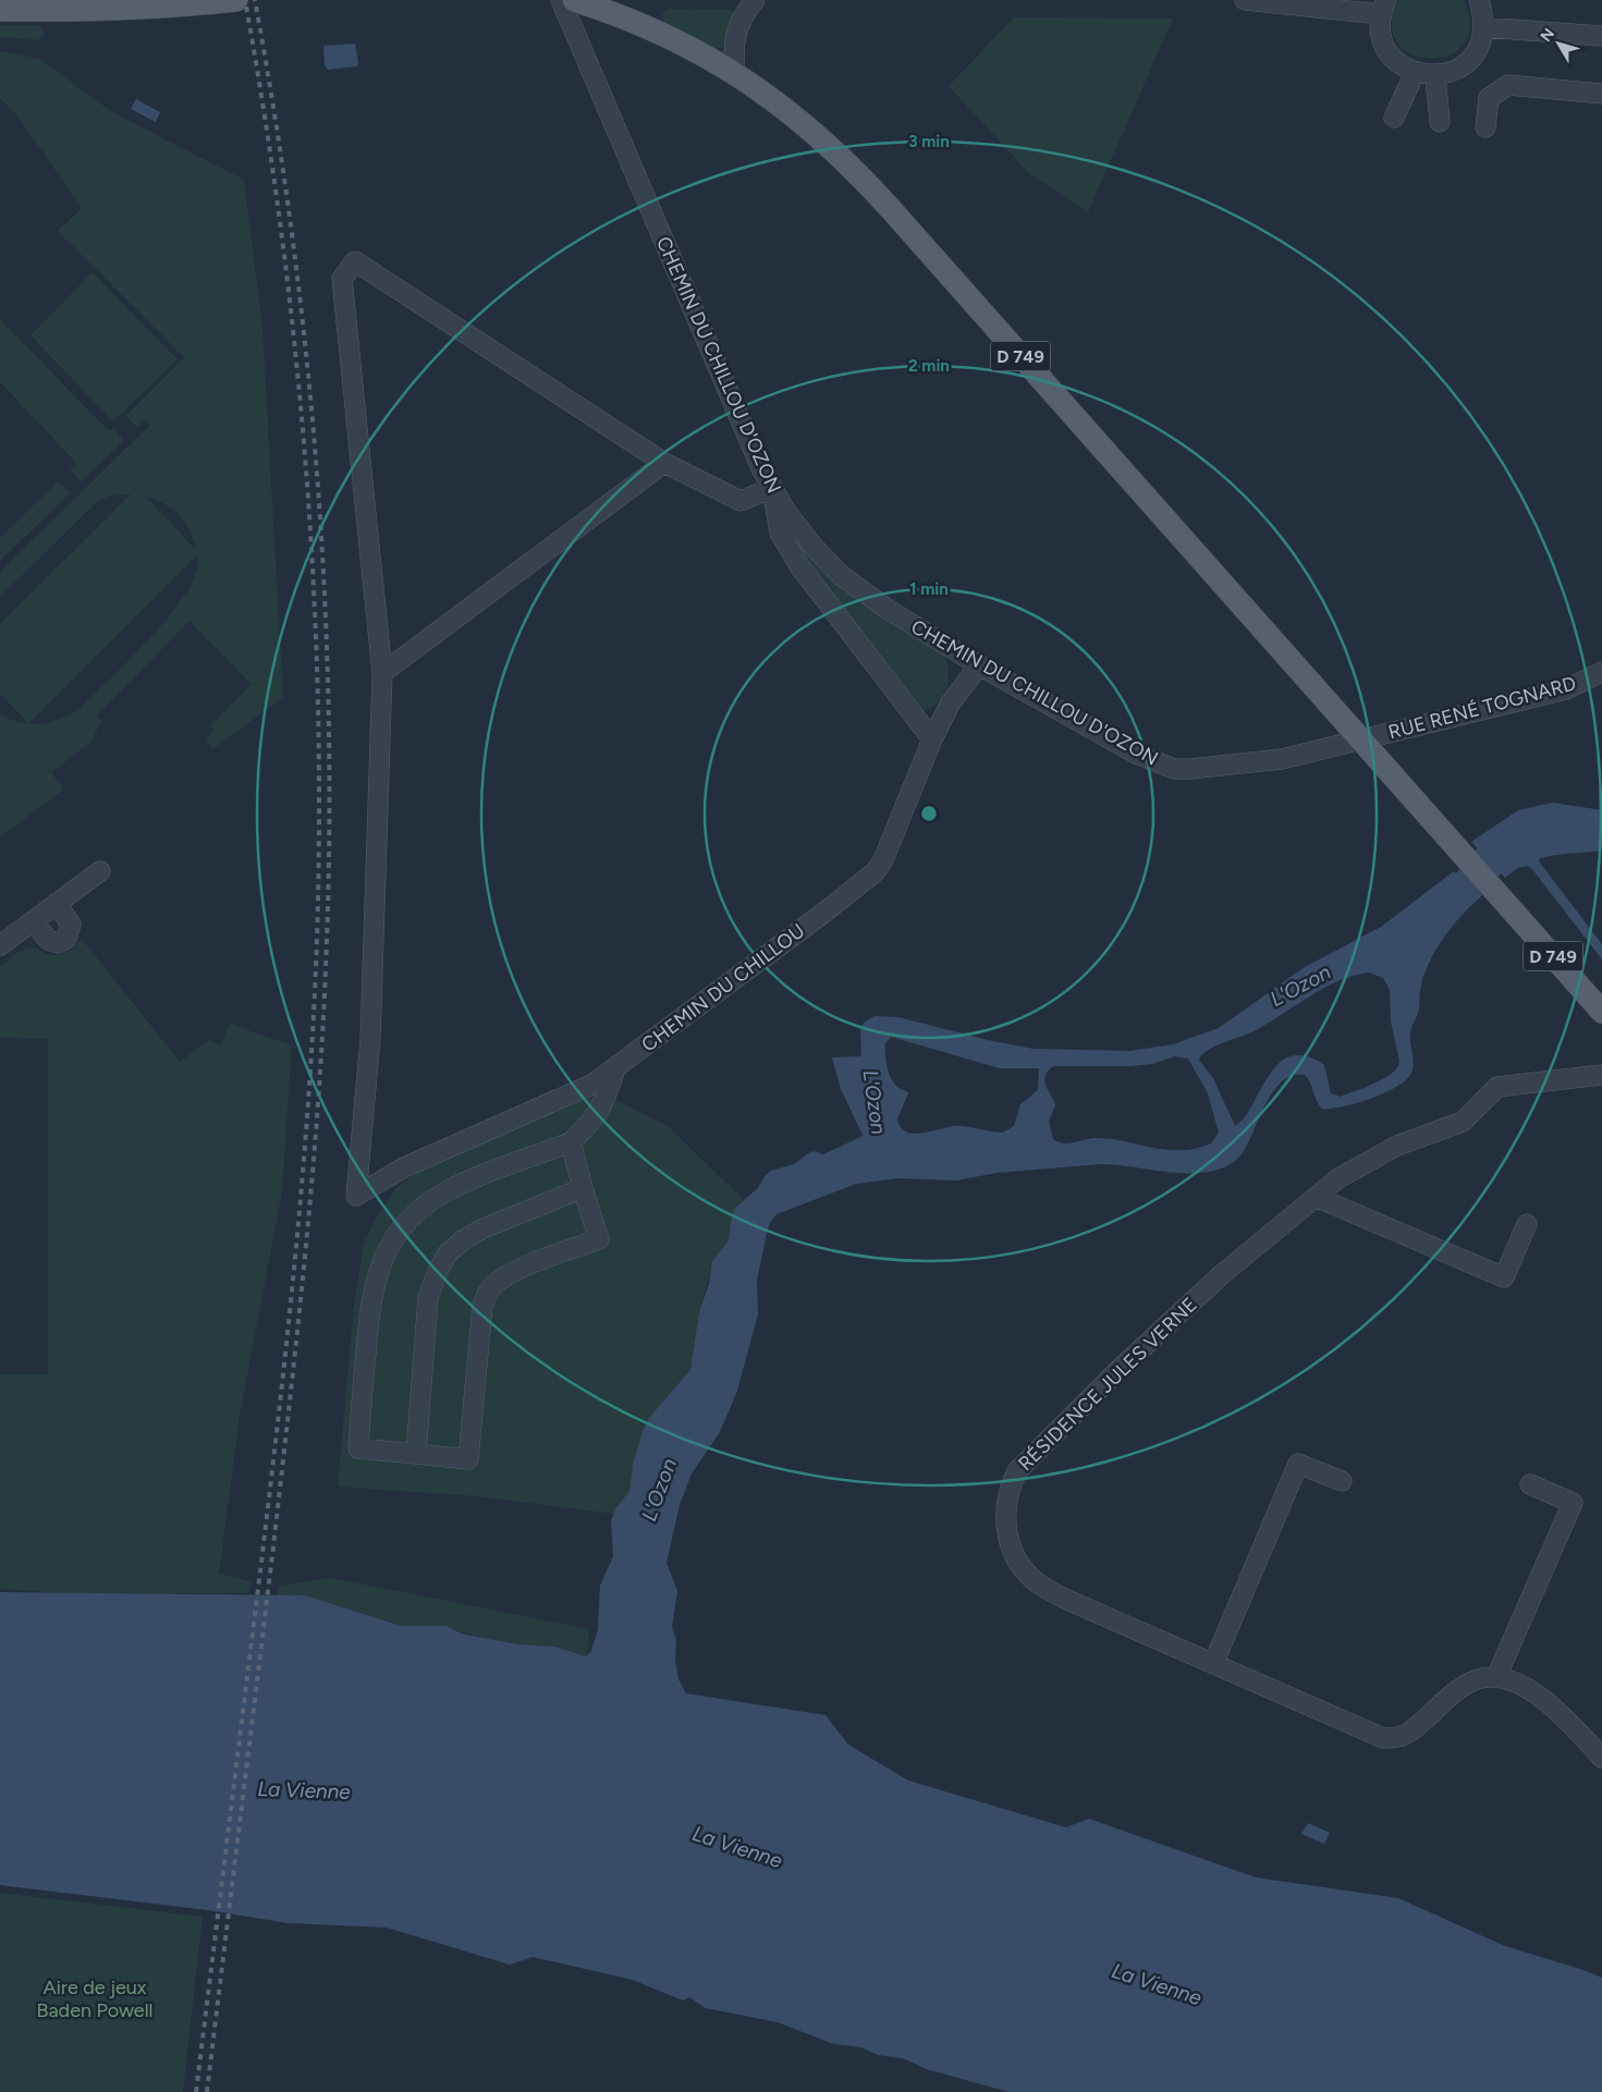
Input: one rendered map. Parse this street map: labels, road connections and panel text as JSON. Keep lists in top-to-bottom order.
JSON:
{
  "streets": {
    "main road": ["D 749"],
    "street": [
      "CHEMIN DU CHILLOU D'OZON",
      "RUE RENÉ TOGNARD",
      "CHEMIN DU CHILLOU",
      "RÉSIDENCE JULES VERNE"
    ]
  },
  "crossings": [
    ["D 749", "CHEMIN DU CHILLOU D'OZON"],
    ["D 749", "RUE RENÉ TOGNARD"],
    ["CHEMIN DU CHILLOU D'OZON", "RUE RENÉ TOGNARD"],
    ["CHEMIN DU CHILLOU D'OZON", "CHEMIN DU CHILLOU"]
  ],
  "water": ["L'Ozon", "La Vienne"],
  "parks": ["Aire de jeux Baden Powell"],
  "north": "top left",
  "rings": ["3 min", "2 min", "1 min"]
}
